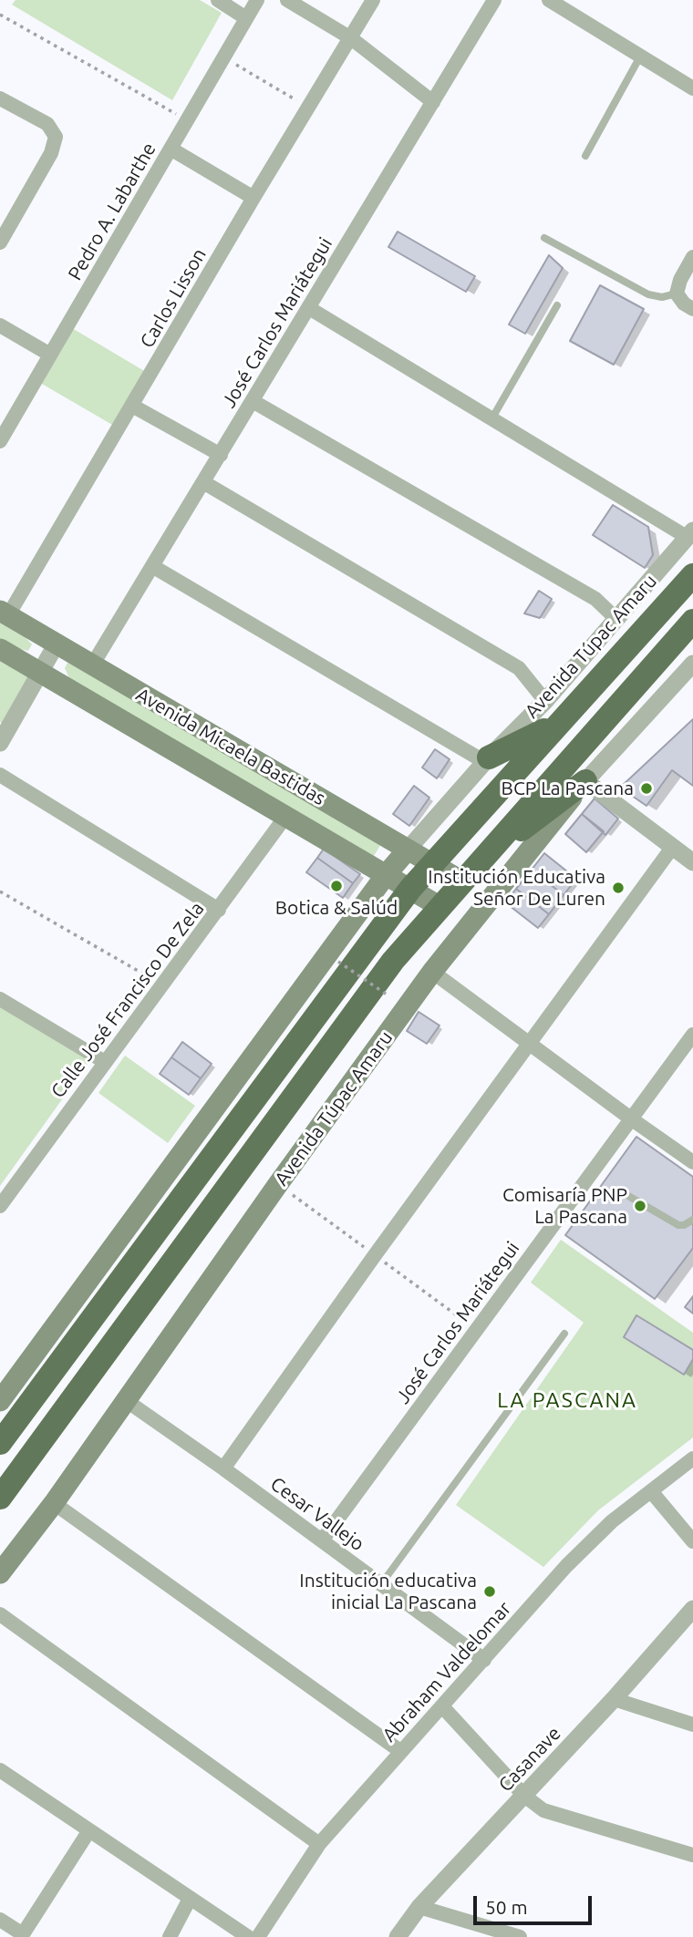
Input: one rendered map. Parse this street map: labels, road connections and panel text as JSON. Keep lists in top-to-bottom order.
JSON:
{
  "streets": {
    "highway": ["Avenida Túpac Amaru"],
    "main road": ["Avenida Micaela Bastidas"],
    "street": [
      "Pedro A. Labarthe",
      "Carlos Lisson",
      "José Carlos Mariátegui",
      "Calle José Francisco De Zela",
      "Cesar Vallejo",
      "Abraham Valdelomar",
      "Casanave"
    ]
  },
  "crossings": [
    ["Carlos Lisson", "Avenida Micaela Bastidas"],
    ["José Carlos Mariátegui", "Avenida Micaela Bastidas"],
    ["José Carlos Mariátegui", "Cesar Vallejo"],
    ["Avenida Túpac Amaru", "Avenida Micaela Bastidas"],
    ["Avenida Túpac Amaru", "Cesar Vallejo"],
    ["Avenida Micaela Bastidas", "Calle José Francisco De Zela"],
    ["Cesar Vallejo", "Abraham Valdelomar"]
  ],
  "districts": ["LA PASCANA"],
  "places": [
    "BCP La Pascana",
    "Botica & Salúd",
    "Institución Educativa Señor De Luren",
    "Comisaría PNP La Pascana",
    "Institución educativa inicial La Pascana"
  ],
  "scale_bar": "50 m"
}
